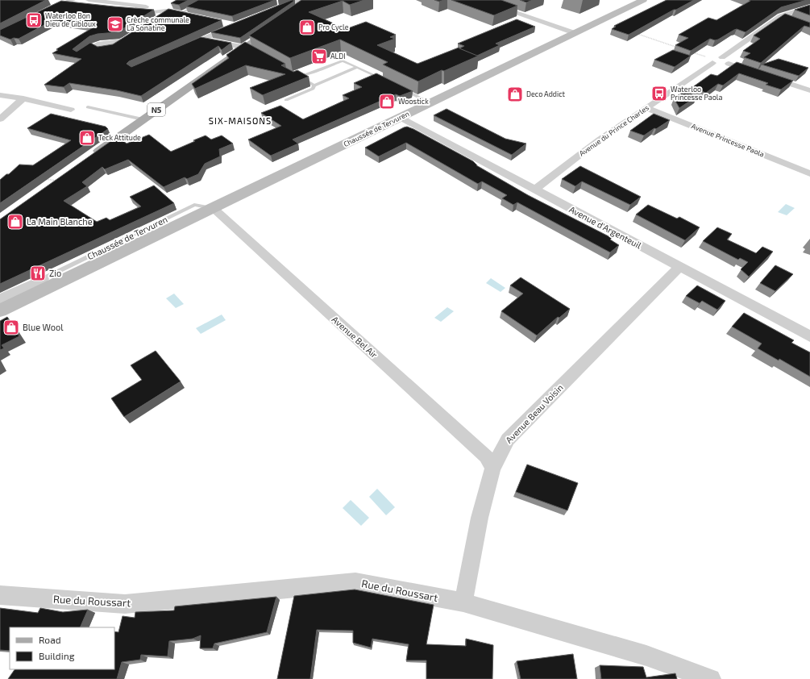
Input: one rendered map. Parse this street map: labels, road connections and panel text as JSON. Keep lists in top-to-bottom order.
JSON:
{
  "streets": {
    "main road": ["N5", "Chaussée de Tervuren"],
    "street": [
      "Avenue du Prince Charles",
      "Avenue Princesse Paola",
      "Avenue d'Argenteuil",
      "Avenue Bel Air",
      "Avenue Beau Voisin",
      "Rue du Roussart"
    ]
  },
  "crossings": [
    ["Chaussée de Tervuren", "Avenue d'Argenteuil"],
    ["Chaussée de Tervuren", "Avenue Bel Air"],
    ["Avenue du Prince Charles", "Avenue Princesse Paola"],
    ["Avenue du Prince Charles", "Avenue d'Argenteuil"],
    ["Avenue d'Argenteuil", "Avenue Beau Voisin"],
    ["Avenue Bel Air", "Avenue Beau Voisin"],
    ["Avenue Beau Voisin", "Rue du Roussart"]
  ],
  "districts": ["SIX-MAISONS"],
  "places": {
    "bus stop": ["Waterloo Bon Dieu de Gibloux", "Waterloo Princesse Paola"],
    "school or university": ["Crèche communale La Sonatine"],
    "shop": [
      "Pro Cycle",
      "Deco Addict",
      "Woostick",
      "Teck Attitude",
      "La Main Blanche",
      "Blue Wool"
    ],
    "supermarket": ["ALDI"],
    "restaurant": ["Zio"]
  },
  "legend": ["Road", "Building"]
}
